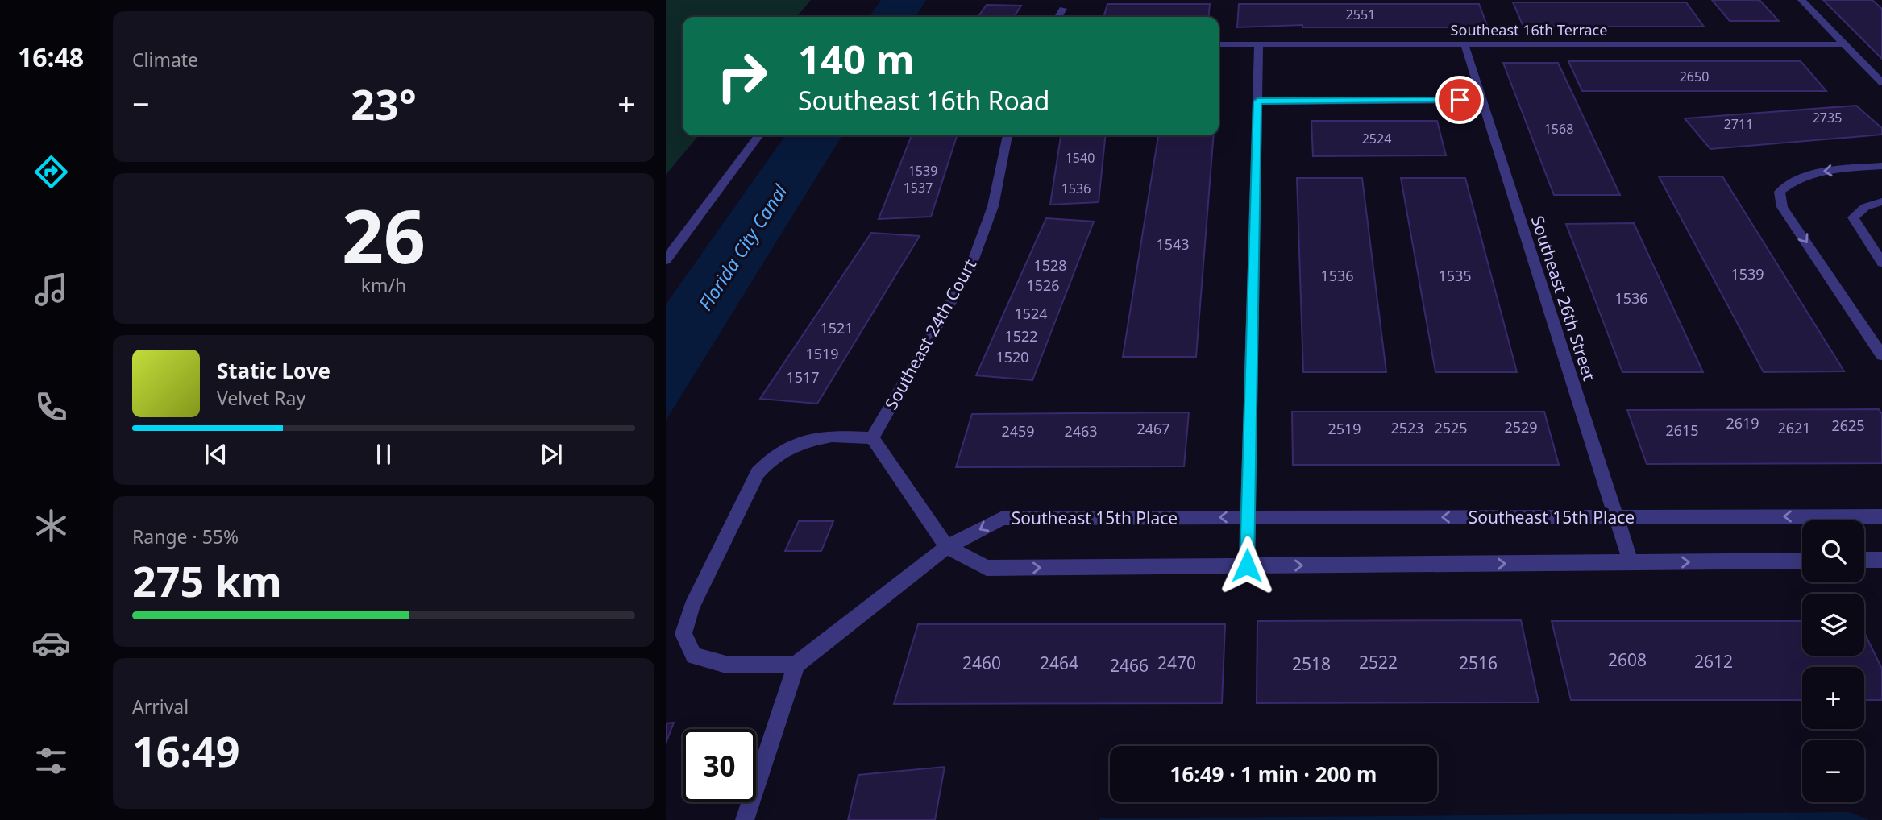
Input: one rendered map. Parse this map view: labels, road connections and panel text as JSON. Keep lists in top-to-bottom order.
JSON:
{
  "streets": {
    "street": [
      "Southeast 16th Terrace",
      "Southeast 26th Street",
      "Southeast 24th Court",
      "Southeast 15th Place"
    ]
  },
  "crossings": [
    ["Southeast 16th Terrace", "Southeast 26th Street"],
    ["Southeast 26th Street", "Southeast 15th Place"]
  ],
  "water": ["Florida City Canal"],
  "house_numbers": [
    "2551",
    "2650",
    "2735",
    "2711",
    "1568",
    "2524",
    "1540",
    "1539",
    "1537",
    "1536",
    "1543",
    "1528",
    "1539",
    "1536",
    "1535",
    "1526",
    "1536",
    "1524",
    "1521",
    "1522",
    "1519",
    "1520",
    "1517",
    "2619",
    "2625",
    "2529",
    "2523",
    "2525",
    "2621",
    "2467",
    "2519",
    "2615",
    "2459",
    "2463",
    "2608",
    "2612",
    "2522",
    "2460",
    "2464",
    "2470",
    "2516",
    "2518",
    "2466"
  ],
  "page": {
    "tabs": "16:48",
    "tile": [
      "Climate",
      ["26", "km/h"],
      ["Range · 55%", "275 km"],
      ["Arrival", "16:49"]
    ],
    "turn": ["140 m", "Southeast 16th Road"],
    "heat": ["−", "23°", "+"],
    "song": ["Static Love", "Velvet Ray"],
    "map_buttons": ["+", "−"],
    "limit": "30",
    "trip": "16:49 · 1 min · 200 m"
  }
}
